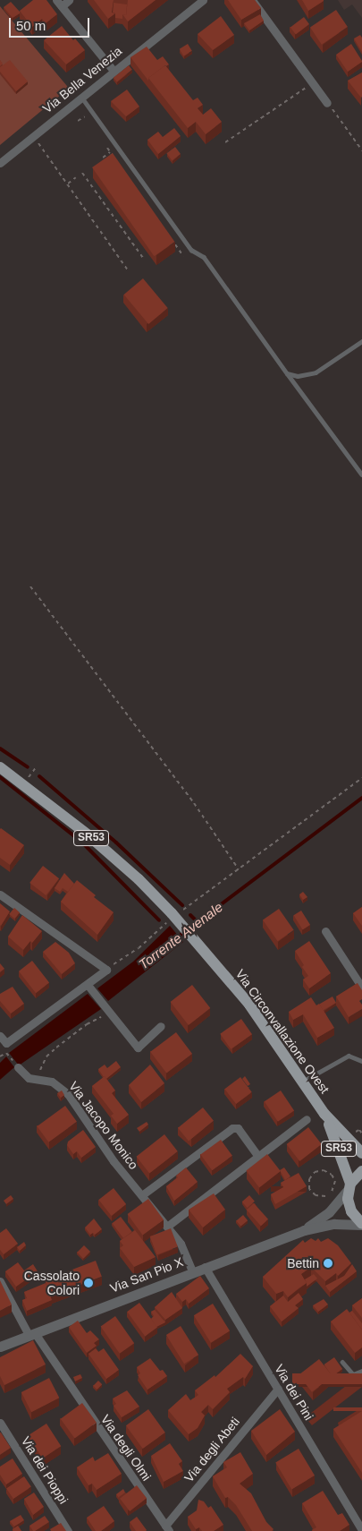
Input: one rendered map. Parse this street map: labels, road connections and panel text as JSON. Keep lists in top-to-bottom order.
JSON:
{
  "streets": {
    "main road": ["SR53", "Via Circonvallazione Ovest"],
    "street": [
      "Via Bella Venezia",
      "Via Jacopo Monico",
      "Via San Pio X",
      "Via dei Pini",
      "Via degli Olmi",
      "Via degli Abeti",
      "Via dei Pioppi"
    ]
  },
  "crossings": [
    ["SR53", "Via Circonvallazione Ovest"],
    ["SR53", "Via San Pio X"],
    ["Via Circonvallazione Ovest", "Via San Pio X"],
    ["Via Jacopo Monico", "Via San Pio X"],
    ["Via San Pio X", "Via dei Pini"],
    ["Via San Pio X", "Via degli Olmi"],
    ["Via dei Pini", "Via degli Abeti"],
    ["Via degli Olmi", "Via degli Abeti"]
  ],
  "water": ["Torrente Avenale"],
  "places": ["Bettin", "Cassolato Colori"],
  "scale_bar": "50 m"
}
